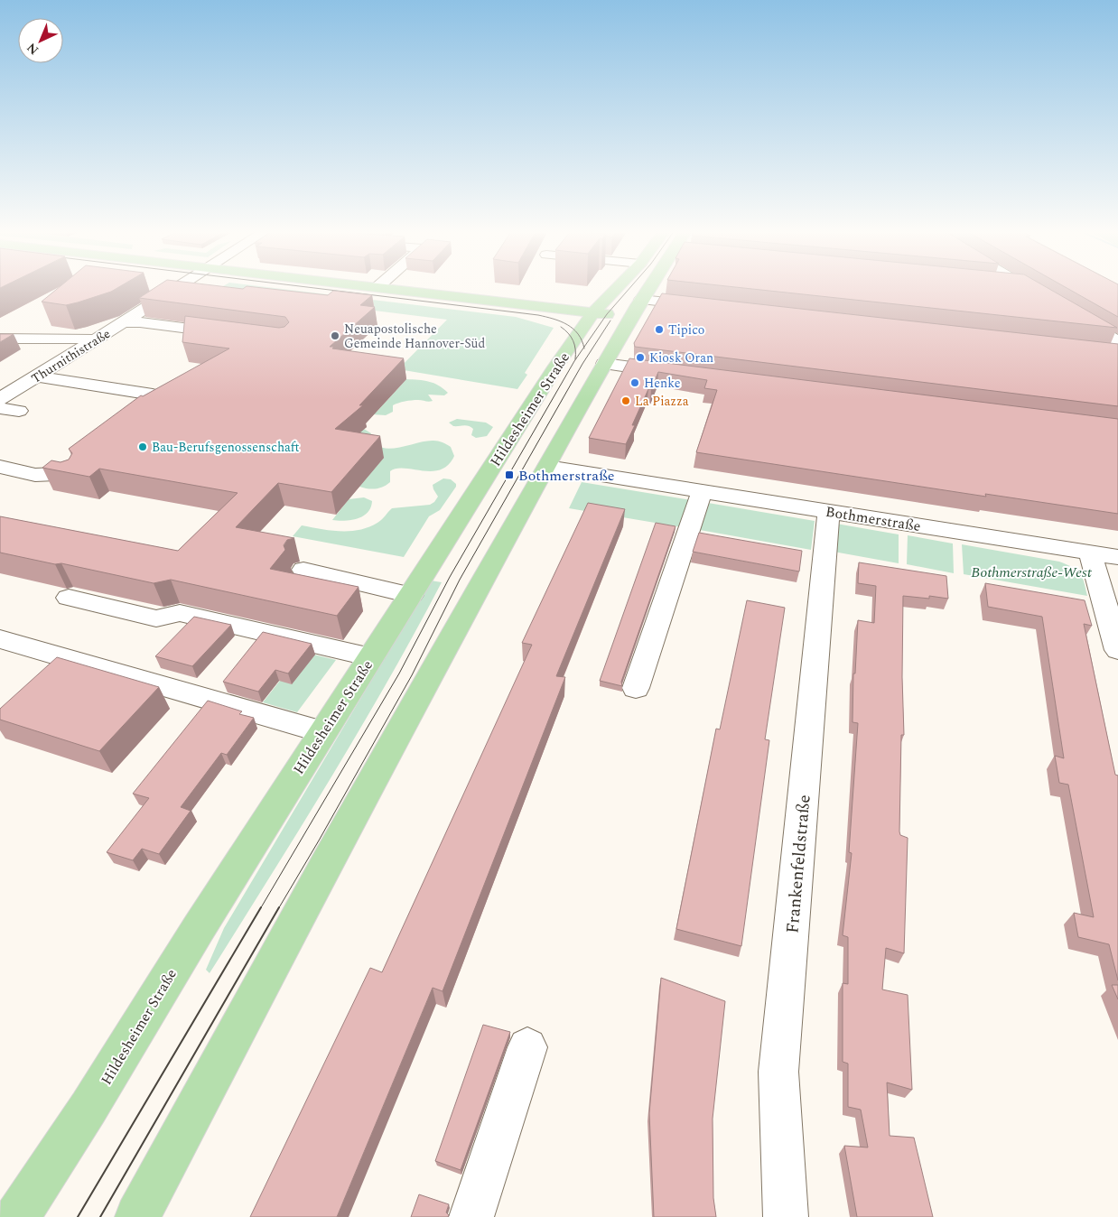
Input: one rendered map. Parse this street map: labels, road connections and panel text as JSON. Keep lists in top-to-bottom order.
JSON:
{
  "streets": {
    "main road": ["Hildesheimer Straße"],
    "street": ["Thurnithistraße", "Bothmerstraße", "Frankenfeldstraße"]
  },
  "crossings": [
    ["Bothmerstraße", "Frankenfeldstraße"]
  ],
  "parks": ["Bothmerstraße-West"],
  "places": {
    "other": [
      "Tipico",
      "Neuapostolische Gemeinde Hannover-Süd",
      "Kiosk Oran",
      "Henke",
      "La Piazza",
      "Bau-Berufsgenossenschaft"
    ],
    "transit": ["Bothmerstraße"]
  },
  "north": "bottom left"
}
